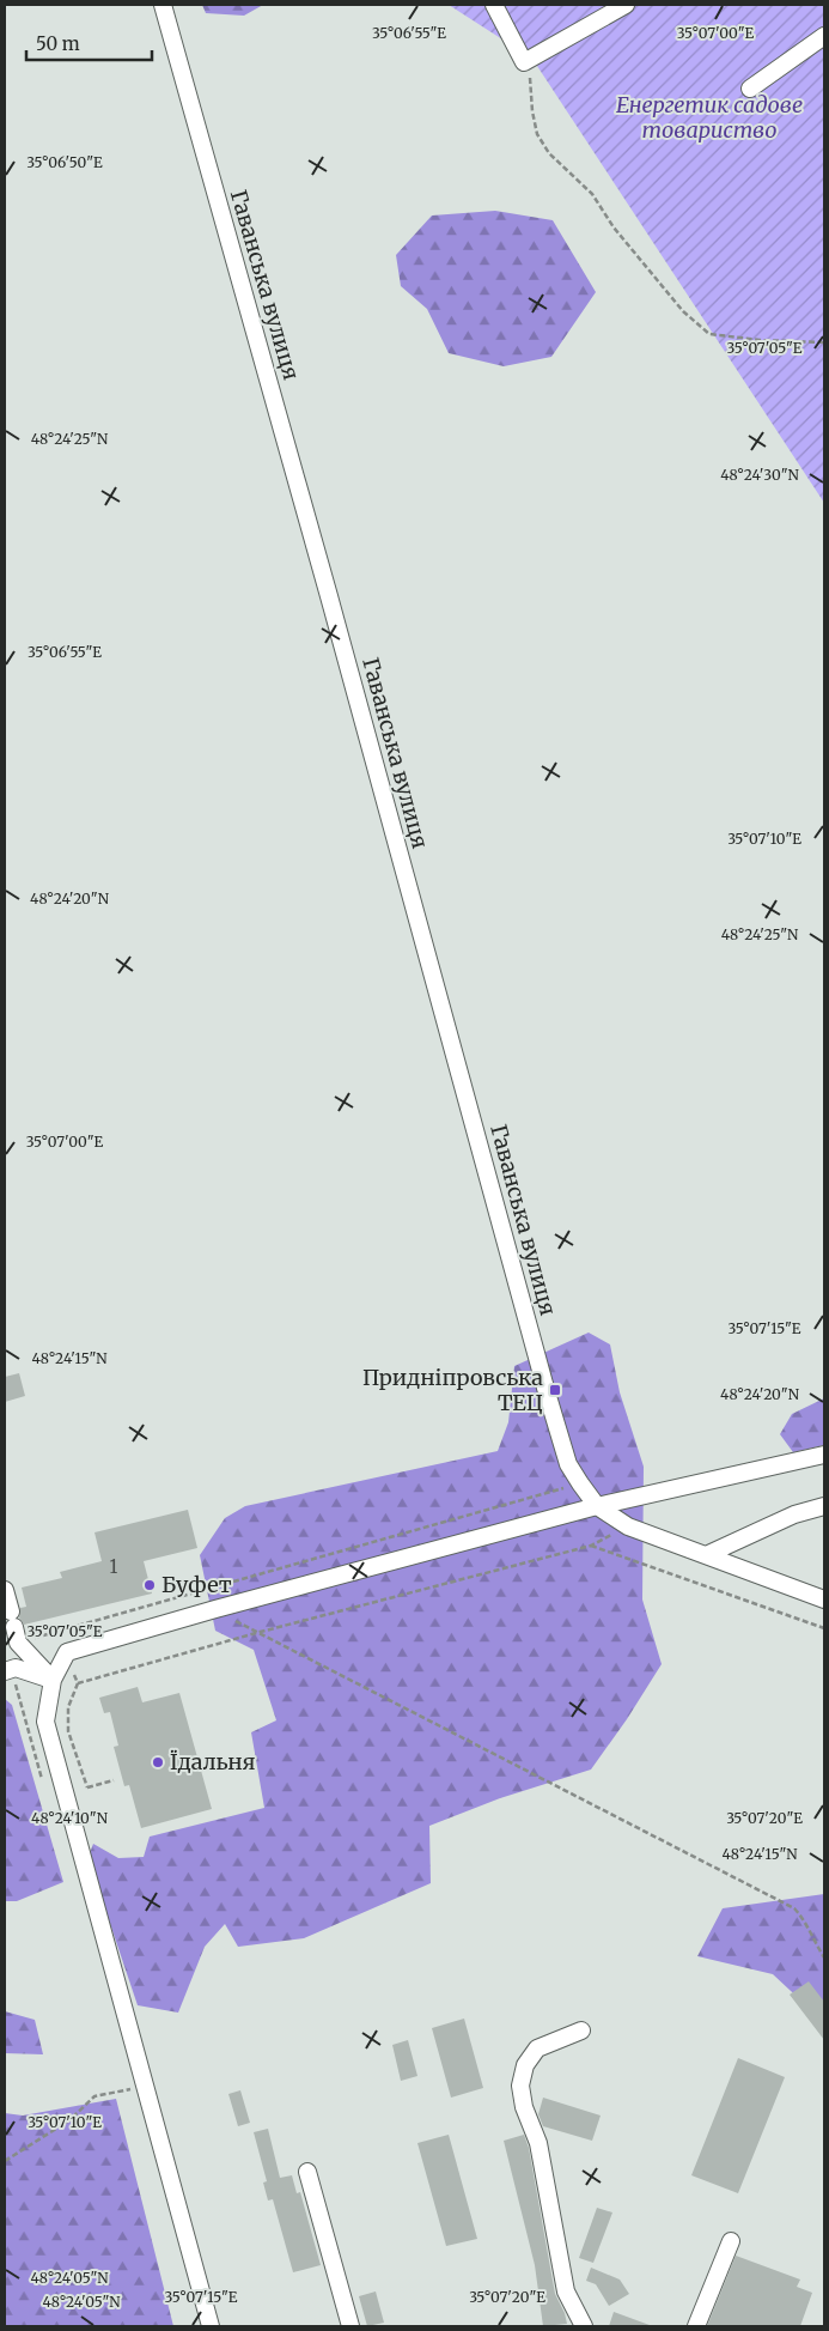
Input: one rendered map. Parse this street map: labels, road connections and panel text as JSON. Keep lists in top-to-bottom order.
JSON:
{
  "streets": {
    "street": ["Гаванська вулиця"]
  },
  "parks": ["Енергетик садове товариство"],
  "places": {
    "transit": ["Придніпровська ТЕЦ"],
    "other": ["Буфет", "Їдальня"]
  },
  "house_numbers": ["1"],
  "scale_bar": "50 m",
  "coordinates": [
    "35°06'55\"E",
    "35°07'00\"E",
    "35°06'50\"E",
    "35°07'05\"E",
    "48°24'25\"N",
    "48°24'30\"N",
    "35°07'10\"E",
    "48°24'20\"N",
    "35°07'15\"E",
    "48°24'15\"N",
    "35°07'20\"E",
    "48°24'10\"N",
    "48°24'05\"N"
  ]
}
